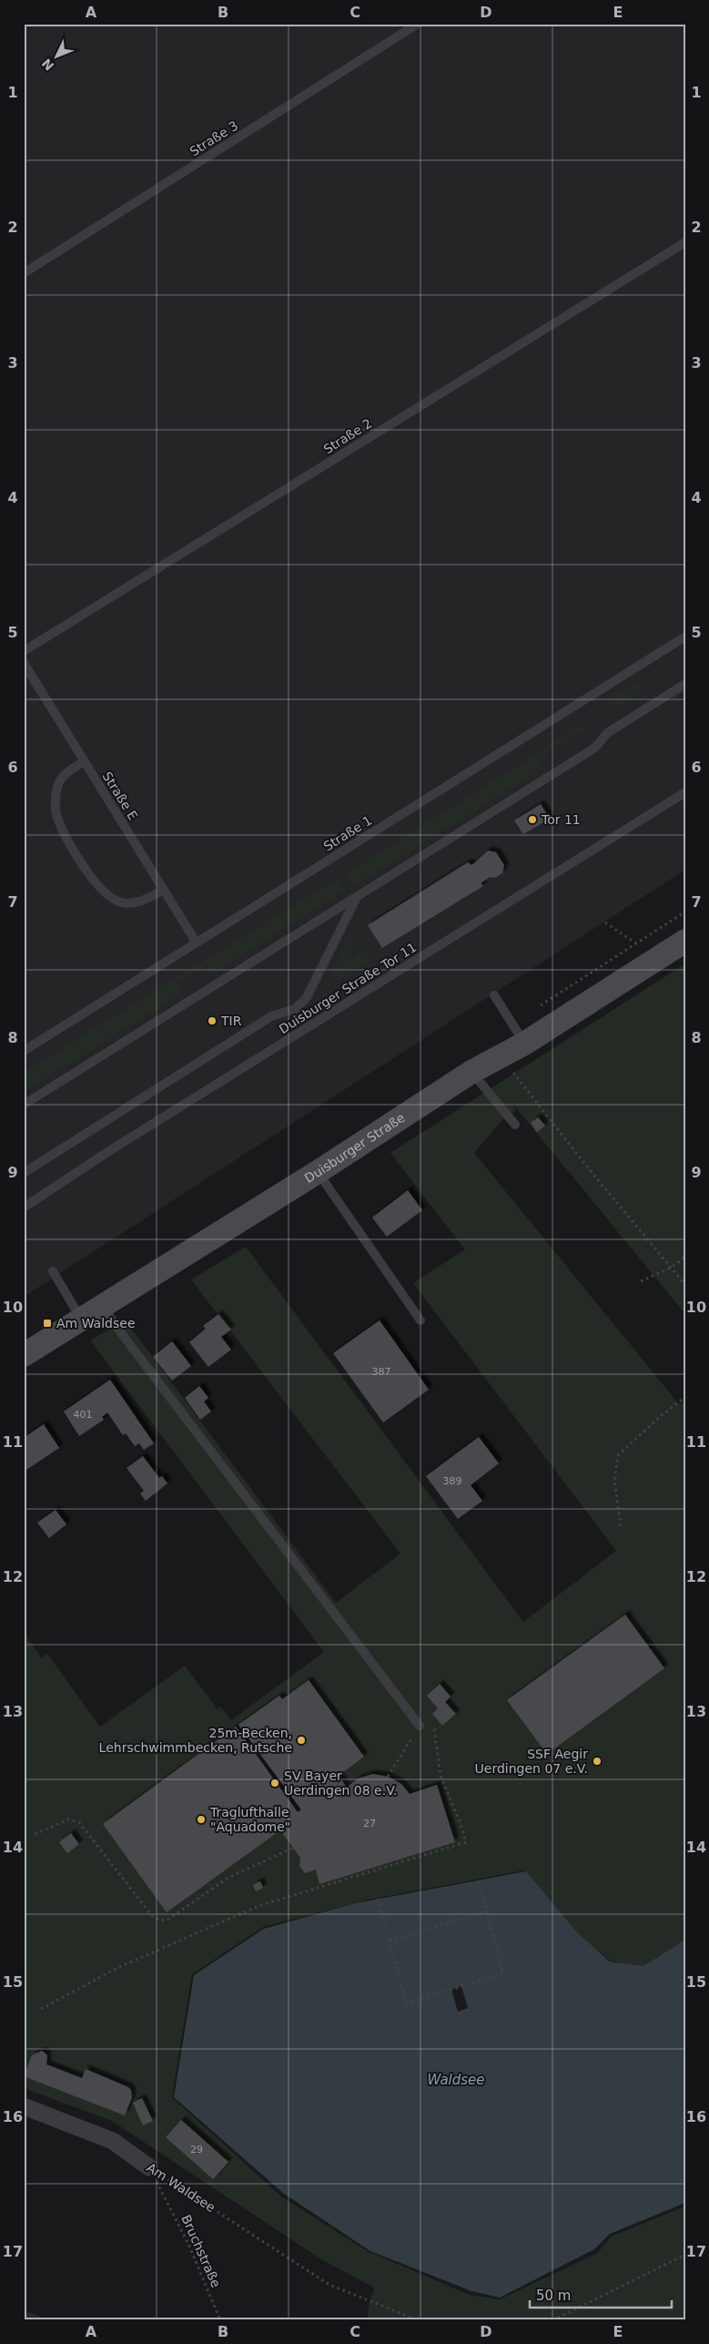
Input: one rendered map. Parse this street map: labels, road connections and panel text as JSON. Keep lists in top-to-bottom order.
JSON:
{
  "streets": {
    "main road": ["Duisburger Straße"],
    "street": ["Am Waldsee"],
    "lane": [
      "Straße 3",
      "Straße 2",
      "Straße E",
      "Straße 1",
      "Duisburger Straße Tor 11"
    ],
    "path": ["Bruchstraße"]
  },
  "crossings": [
    ["Straße E", "Straße 1"],
    ["Am Waldsee", "Bruchstraße"]
  ],
  "water": ["Waldsee"],
  "places": {
    "other": [
      "Tor 11",
      "TIR",
      "25m-Becken, Lehrschwimmbecken, Rutsche",
      "SSF Aegir Uerdingen 07 e.V.",
      "SV Bayer Uerdingen 08 e.V.",
      "Traglufthalle \"Aquadome\""
    ],
    "transit": ["Am Waldsee"]
  },
  "house_numbers": [
    "387",
    "401",
    "389",
    "27",
    "29"
  ],
  "scale_bar": "50 m",
  "north": "bottom left",
  "grid": {
    "columns": [
      "A",
      "B",
      "C",
      "D",
      "E"
    ],
    "rows": [
      "1",
      "2",
      "3",
      "4",
      "5",
      "6",
      "7",
      "8",
      "9",
      "10",
      "11",
      "12",
      "13",
      "14",
      "15",
      "16",
      "17"
    ]
  }
}
